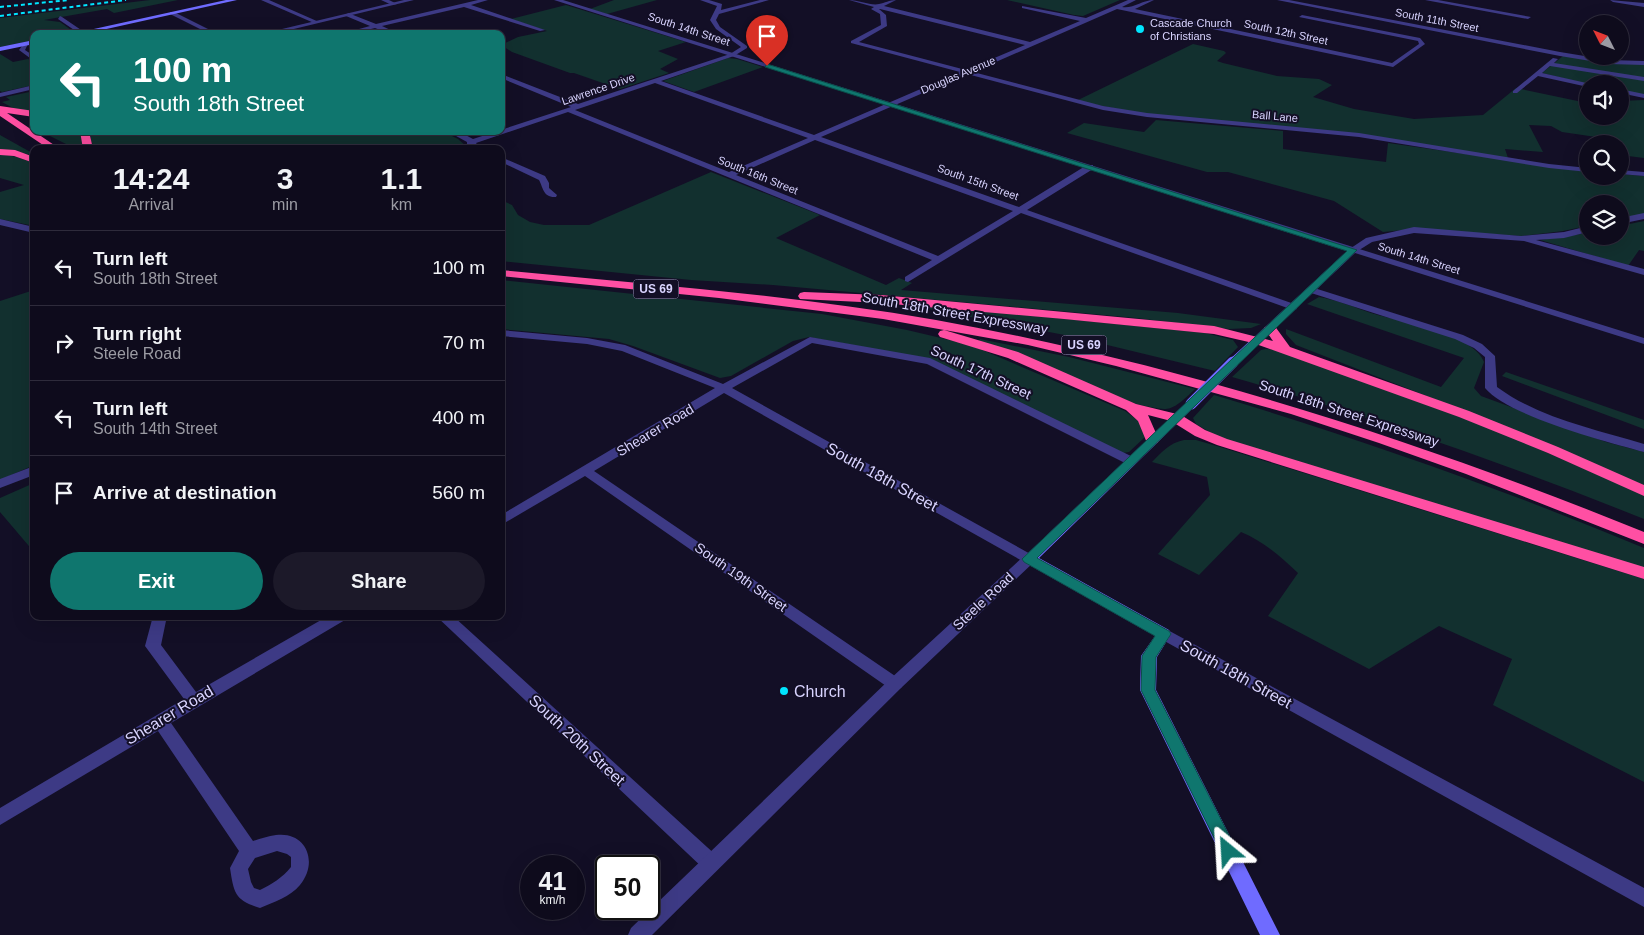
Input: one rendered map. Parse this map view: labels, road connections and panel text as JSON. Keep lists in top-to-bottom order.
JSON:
{
  "streets": {
    "highway": ["US 69", "South 18th Street Expressway"],
    "main road": ["South 18th Street", "Steele Road"],
    "street": [
      "South 11th Street",
      "South 14th Street",
      "South 12th Street",
      "Douglas Avenue",
      "Lawrence Drive",
      "Ball Lane",
      "South 16th Street",
      "South 15th Street",
      "South 17th Street",
      "Shearer Road",
      "South 19th Street",
      "South 20th Street"
    ]
  },
  "crossings": [
    ["South 14th Street", "Douglas Avenue"],
    ["South 14th Street", "Lawrence Drive"],
    ["South 14th Street", "Steele Road"],
    ["South 12th Street", "Douglas Avenue"],
    ["Douglas Avenue", "Ball Lane"],
    ["Douglas Avenue", "South 16th Street"],
    ["Douglas Avenue", "South 15th Street"],
    ["Lawrence Drive", "South 16th Street"],
    ["Lawrence Drive", "South 15th Street"],
    ["South 15th Street", "Steele Road"],
    ["South 17th Street", "Shearer Road"],
    ["South 17th Street", "Steele Road"],
    ["Shearer Road", "South 18th Street"],
    ["Shearer Road", "South 19th Street"],
    ["South 18th Street", "Steele Road"],
    ["South 19th Street", "Steele Road"],
    ["Steele Road", "South 20th Street"]
  ],
  "places": ["Cascade Church of Christians", "Church"],
  "north": "top left",
  "page": {
    "turn": ["100 m", "South 18th Street"],
    "eta": [
      "14:24",
      "Arrival",
      "3",
      "min",
      "1.1",
      "km"
    ],
    "list": [
      {
        "name": "Turn left",
        "note": "South 18th Street",
        "value": "100 m"
      },
      {
        "name": "Turn right",
        "note": "Steele Road",
        "value": "70 m"
      },
      {
        "name": "Turn left",
        "note": "South 14th Street",
        "value": "400 m"
      },
      {
        "name": "Arrive at destination",
        "value": "560 m"
      }
    ],
    "buttons": ["Exit", "Share"],
    "speed": "41 km/h",
    "limit": "50"
  }
}
